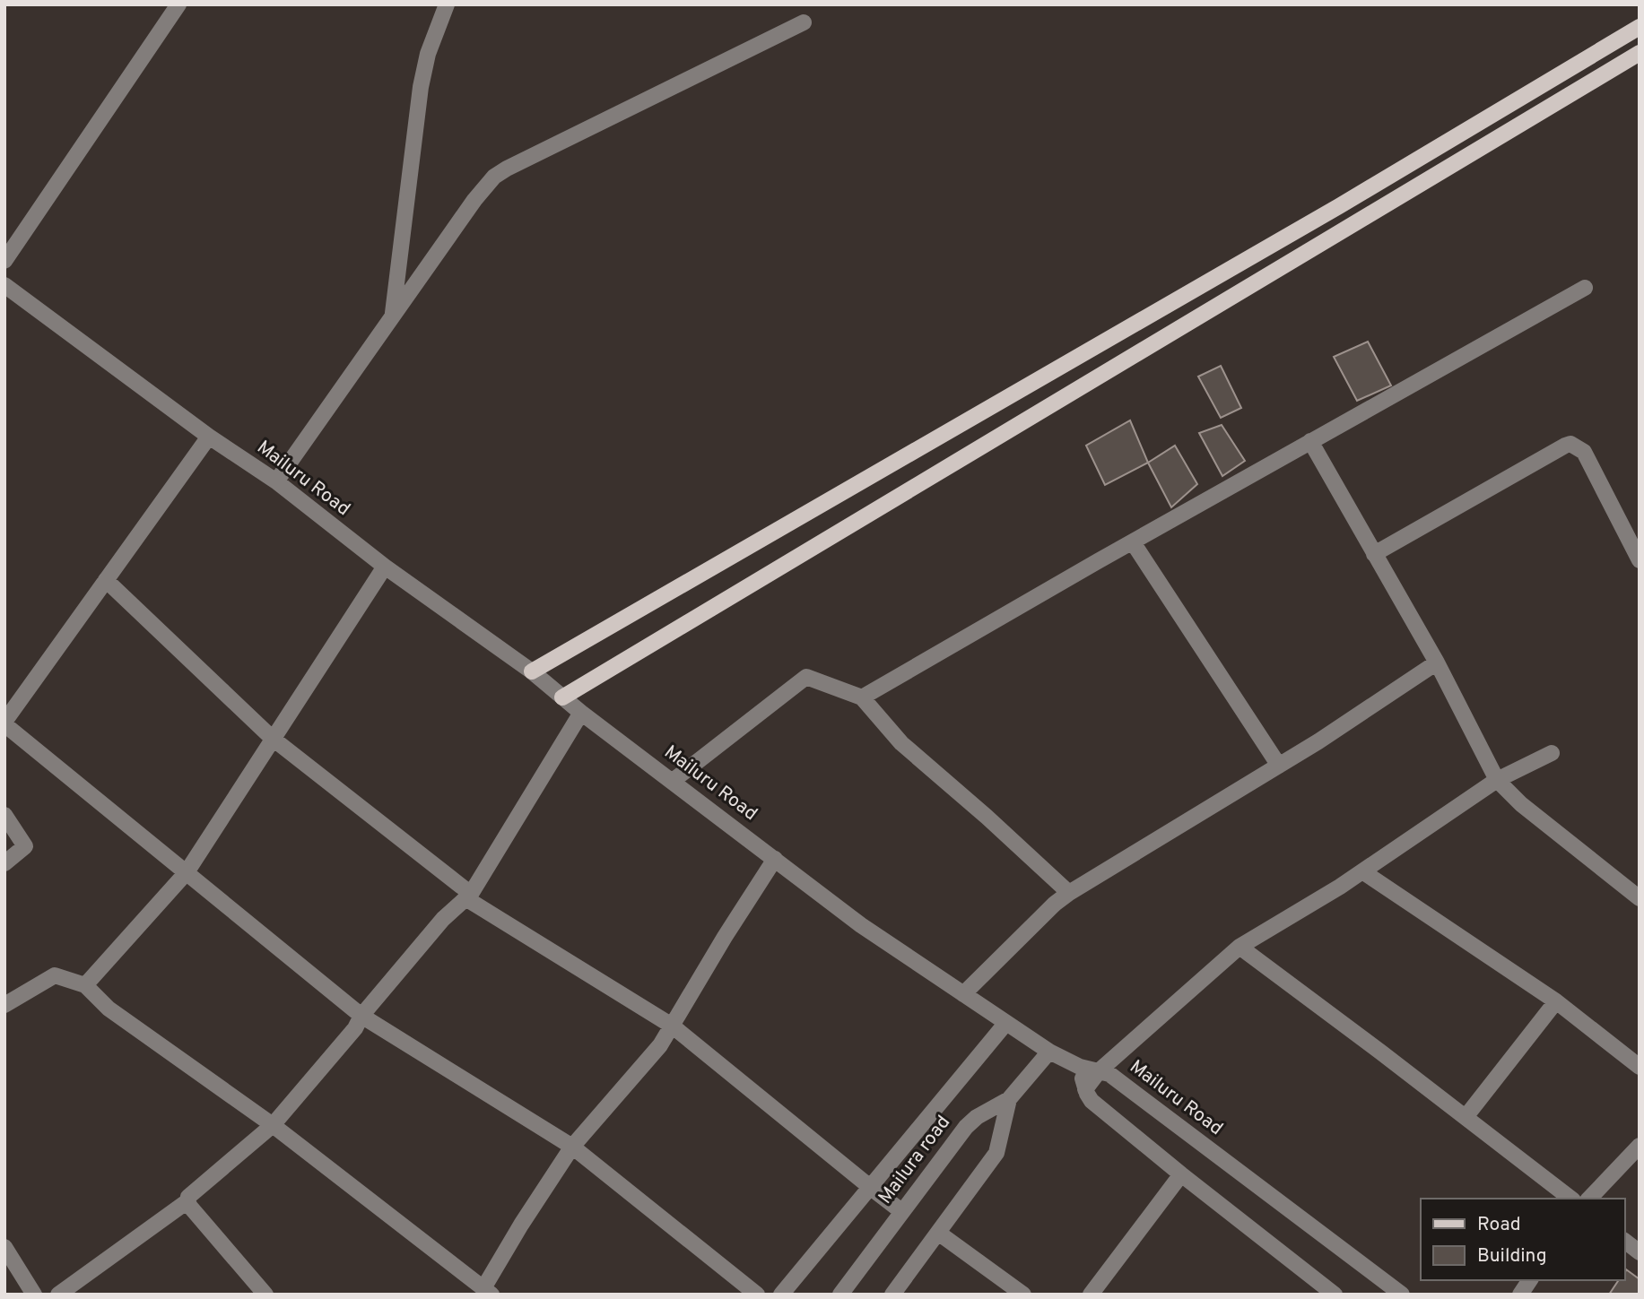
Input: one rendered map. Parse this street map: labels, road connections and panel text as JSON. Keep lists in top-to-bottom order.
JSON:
{
  "streets": {
    "street": ["Mailuru Road", "Mailura road"]
  },
  "legend": ["Road", "Building"]
}
